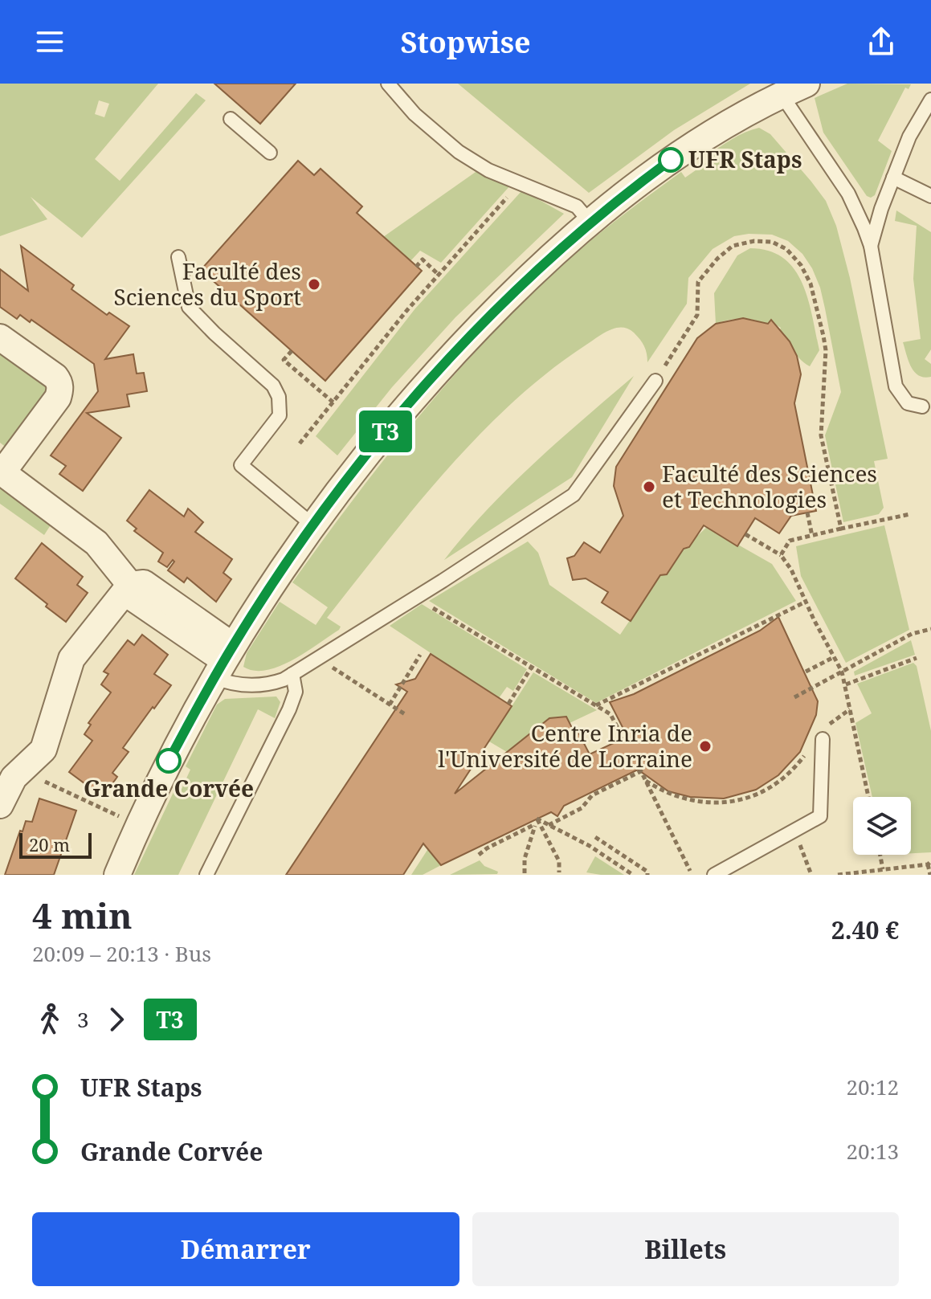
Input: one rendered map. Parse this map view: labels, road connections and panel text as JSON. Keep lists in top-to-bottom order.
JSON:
{
  "places": [
    "UFR Staps",
    "Faculté des Sciences du Sport",
    "Faculté des Sciences et Technologies",
    "Centre Inria de l'Université de Lorraine",
    "Grande Corvée"
  ],
  "lines": ["bus line T3"],
  "scale_bar": "20 m",
  "page": {
    "header": "Stopwise",
    "on_map": "T3",
    "scale": "20 m",
    "heading": ["4 min", "20:09 – 20:13 · Bus", "2.40 €"],
    "legs": ["3", "T3"],
    "list": [
      {
        "name": "UFR Staps",
        "value": "20:12"
      },
      {
        "name": "Grande Corvée",
        "value": "20:13"
      }
    ],
    "buttons": ["Démarrer", "Billets"]
  }
}
